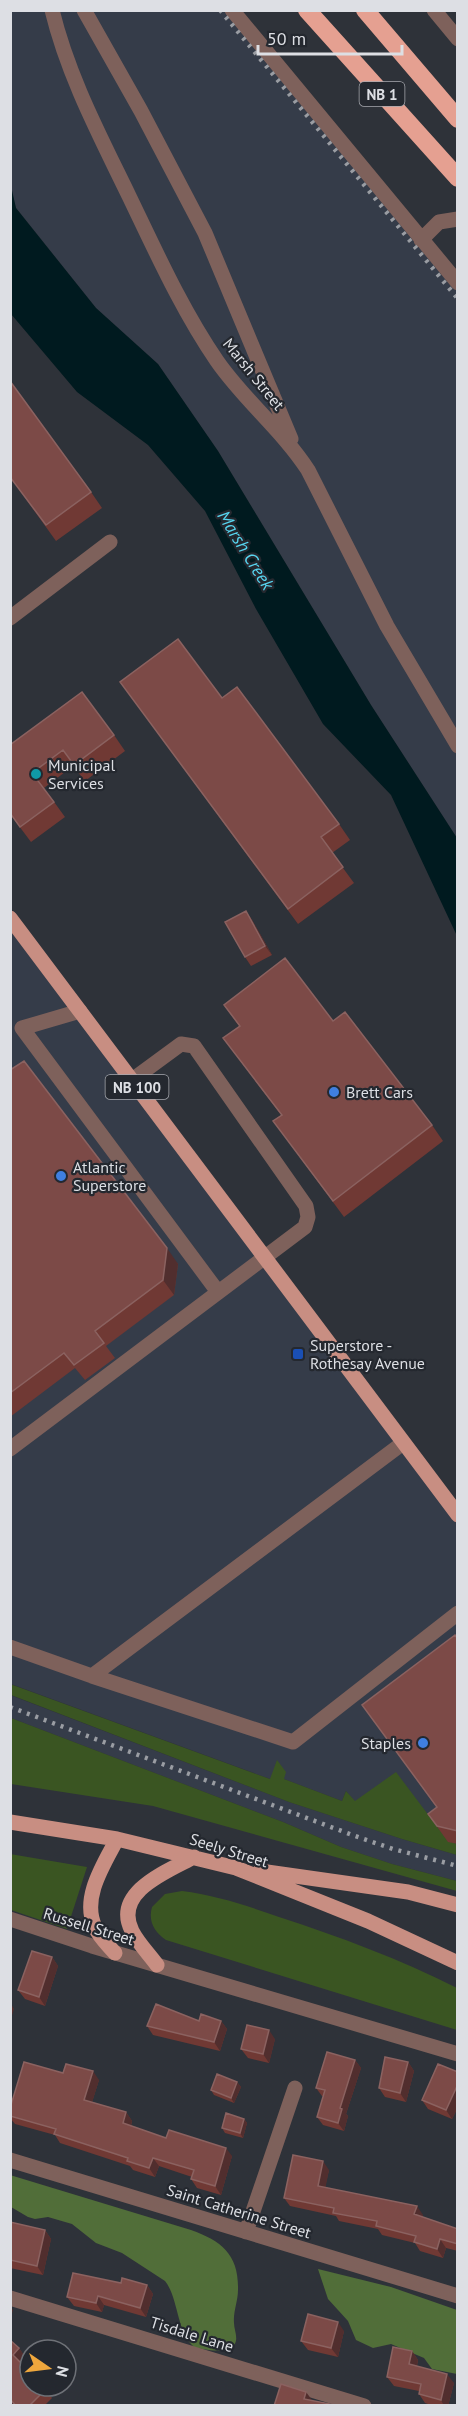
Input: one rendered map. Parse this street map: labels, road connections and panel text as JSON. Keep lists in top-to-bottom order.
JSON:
{
  "streets": {
    "highway": ["NB 1"],
    "main road": ["NB 100", "Seely Street"],
    "street": [
      "Marsh Street",
      "Russell Street",
      "Saint Catherine Street",
      "Tisdale Lane"
    ]
  },
  "water": ["Marsh Creek"],
  "places": {
    "other": [
      "Municipal Services",
      "Brett Cars",
      "Atlantic Superstore",
      "Staples"
    ],
    "transit": ["Superstore - Rothesay Avenue"]
  },
  "scale_bar": "50 m",
  "north": "right"
}
